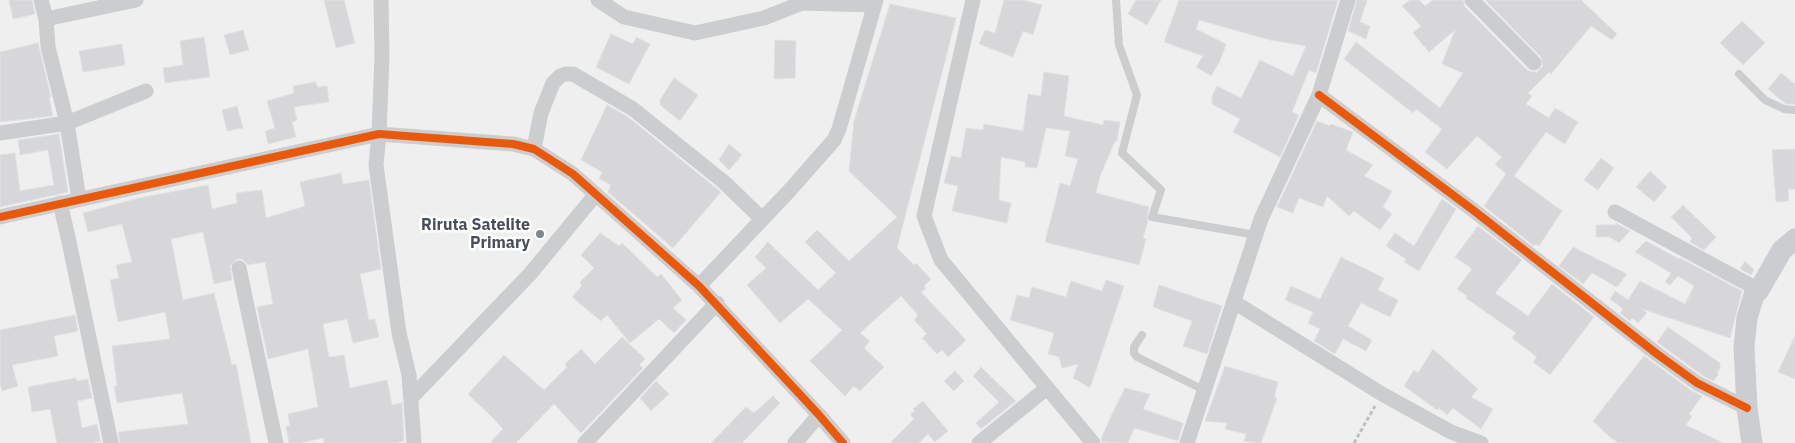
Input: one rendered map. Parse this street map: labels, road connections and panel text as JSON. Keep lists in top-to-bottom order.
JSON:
{
  "places": ["Riruta Satelite Primary"]
}
